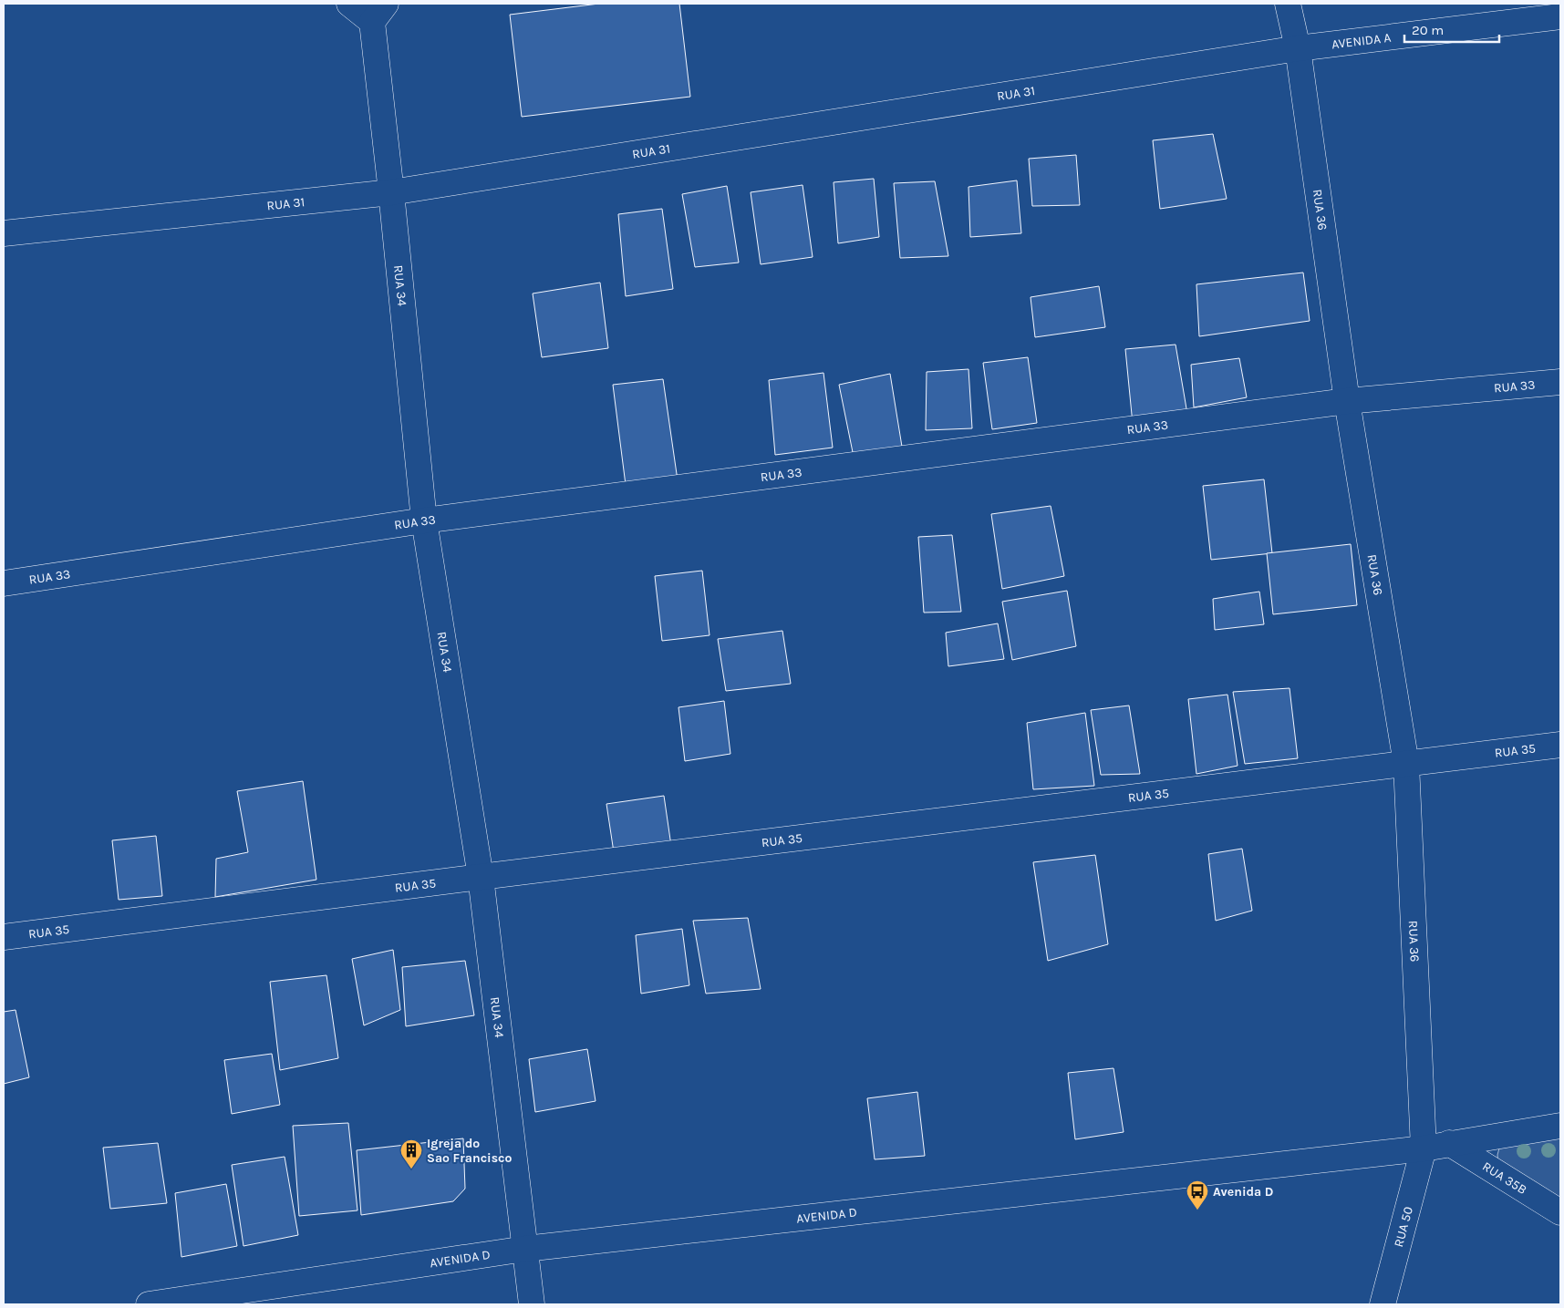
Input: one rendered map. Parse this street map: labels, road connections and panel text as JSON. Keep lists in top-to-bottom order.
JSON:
{
  "streets": {
    "street": [
      "AVENIDA A",
      "RUA 31",
      "RUA 36",
      "RUA 34",
      "RUA 33",
      "RUA 35",
      "RUA 35B",
      "AVENIDA D",
      "RUA 50"
    ]
  },
  "crossings": [
    ["AVENIDA A", "RUA 31"],
    ["AVENIDA A", "RUA 36"],
    ["RUA 31", "RUA 36"],
    ["RUA 31", "RUA 34"],
    ["RUA 36", "RUA 33"],
    ["RUA 36", "RUA 35"],
    ["RUA 36", "AVENIDA D"],
    ["RUA 36", "RUA 50"],
    ["RUA 34", "RUA 33"],
    ["RUA 34", "RUA 35"],
    ["RUA 34", "AVENIDA D"],
    ["RUA 35B", "AVENIDA D"],
    ["AVENIDA D", "RUA 50"]
  ],
  "places": {
    "building": ["Igreja do Sao Francisco"],
    "bus stop": ["Avenida D"]
  },
  "scale_bar": "20 m"
}
